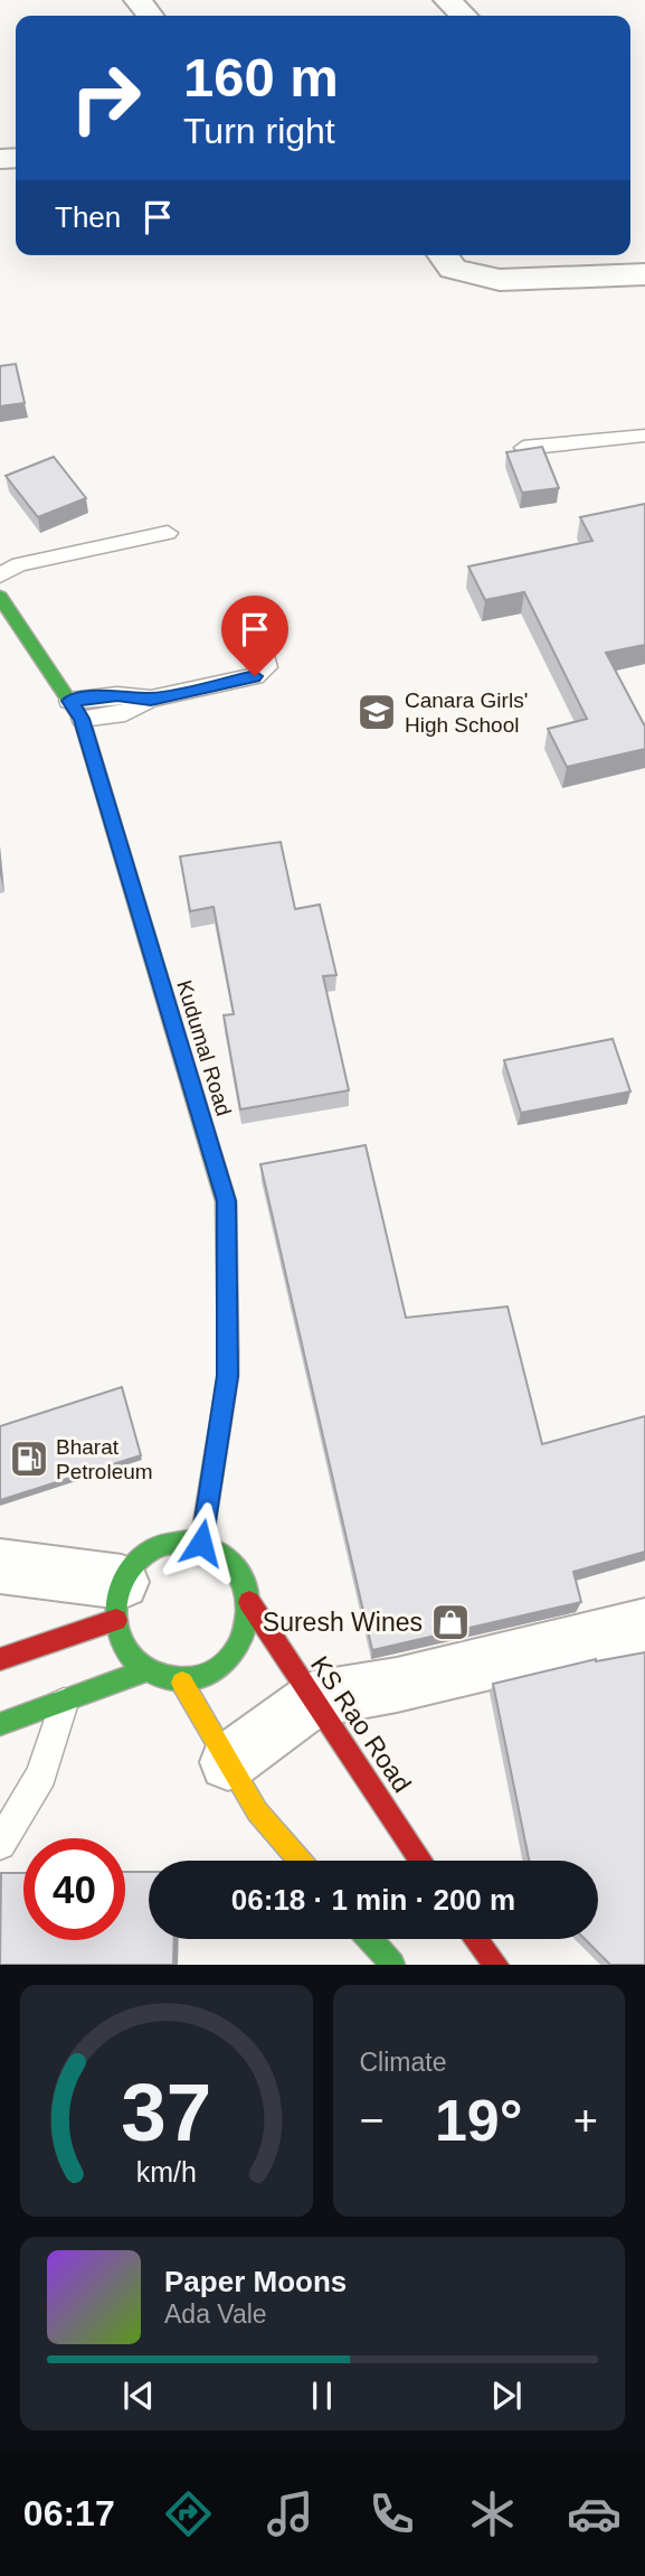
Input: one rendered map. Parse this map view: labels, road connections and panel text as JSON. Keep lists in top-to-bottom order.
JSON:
{
  "streets": {
    "street": ["Kudumal Road", "KS Rao Road"]
  },
  "crossings": [
    ["Kudumal Road", "KS Rao Road"]
  ],
  "places": {
    "school or university": ["Canara Girls' High School"],
    "fuel station": ["Bharat Petroleum"],
    "shop": ["Suresh Wines"]
  },
  "page": {
    "turn": ["160 m", "Turn right"],
    "then": "Then",
    "limit": "40",
    "trip": "06:18 · 1 min · 200 m",
    "tile": "Climate",
    "heat": ["−", "19°", "+"],
    "song": ["Paper Moons", "Ada Vale"],
    "tabs": "06:17",
    "gauge": ["37", "km/h"]
  }
}
